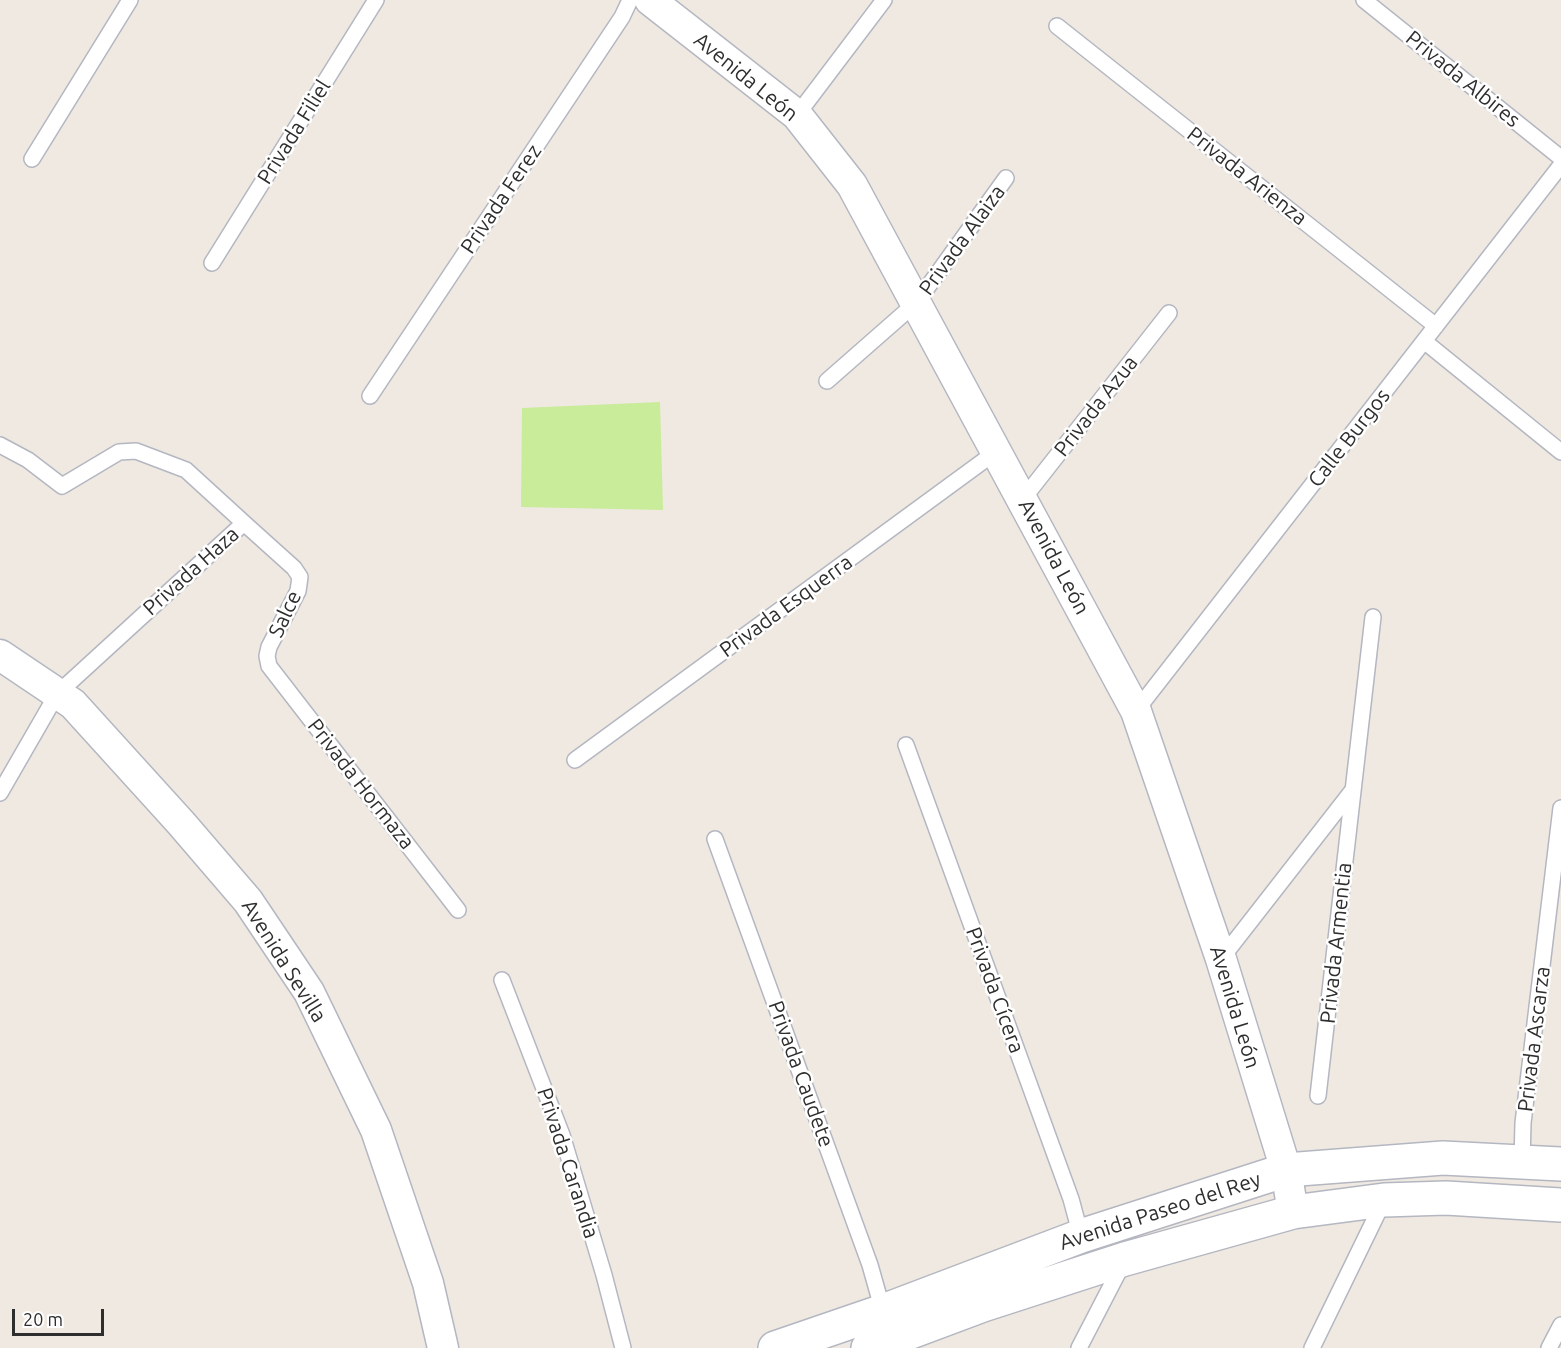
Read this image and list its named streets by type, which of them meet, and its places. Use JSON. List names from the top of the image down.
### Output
{
  "streets": {
    "street": ["Avenida León", "Avenida Sevilla", "Avenida Paseo del Rey"],
    "lane": [
      "Privada Albires",
      "Privada Filiel",
      "Privada Arienza",
      "Privada Ferez",
      "Privada Alaiza",
      "Privada Azua",
      "Calle Burgos",
      "Privada Haza",
      "Privada Esquerra",
      "Salce",
      "Privada Hormaza",
      "Privada Armentia",
      "Privada Cícera",
      "Privada Ascarza",
      "Privada Caudete",
      "Privada Carandia"
    ]
  },
  "crossings": [
    ["Avenida León", "Privada Alaiza"],
    ["Avenida León", "Privada Azua"],
    ["Avenida León", "Calle Burgos"],
    ["Avenida León", "Privada Esquerra"],
    ["Avenida León", "Privada Armentia"],
    ["Avenida León", "Avenida Paseo del Rey"],
    ["Privada Arienza", "Calle Burgos"],
    ["Privada Haza", "Salce"],
    ["Privada Haza", "Avenida Sevilla"],
    ["Salce", "Privada Hormaza"],
    ["Privada Cícera", "Avenida Paseo del Rey"],
    ["Privada Ascarza", "Avenida Paseo del Rey"],
    ["Privada Caudete", "Avenida Paseo del Rey"]
  ],
  "scale_bar": "20 m"
}
